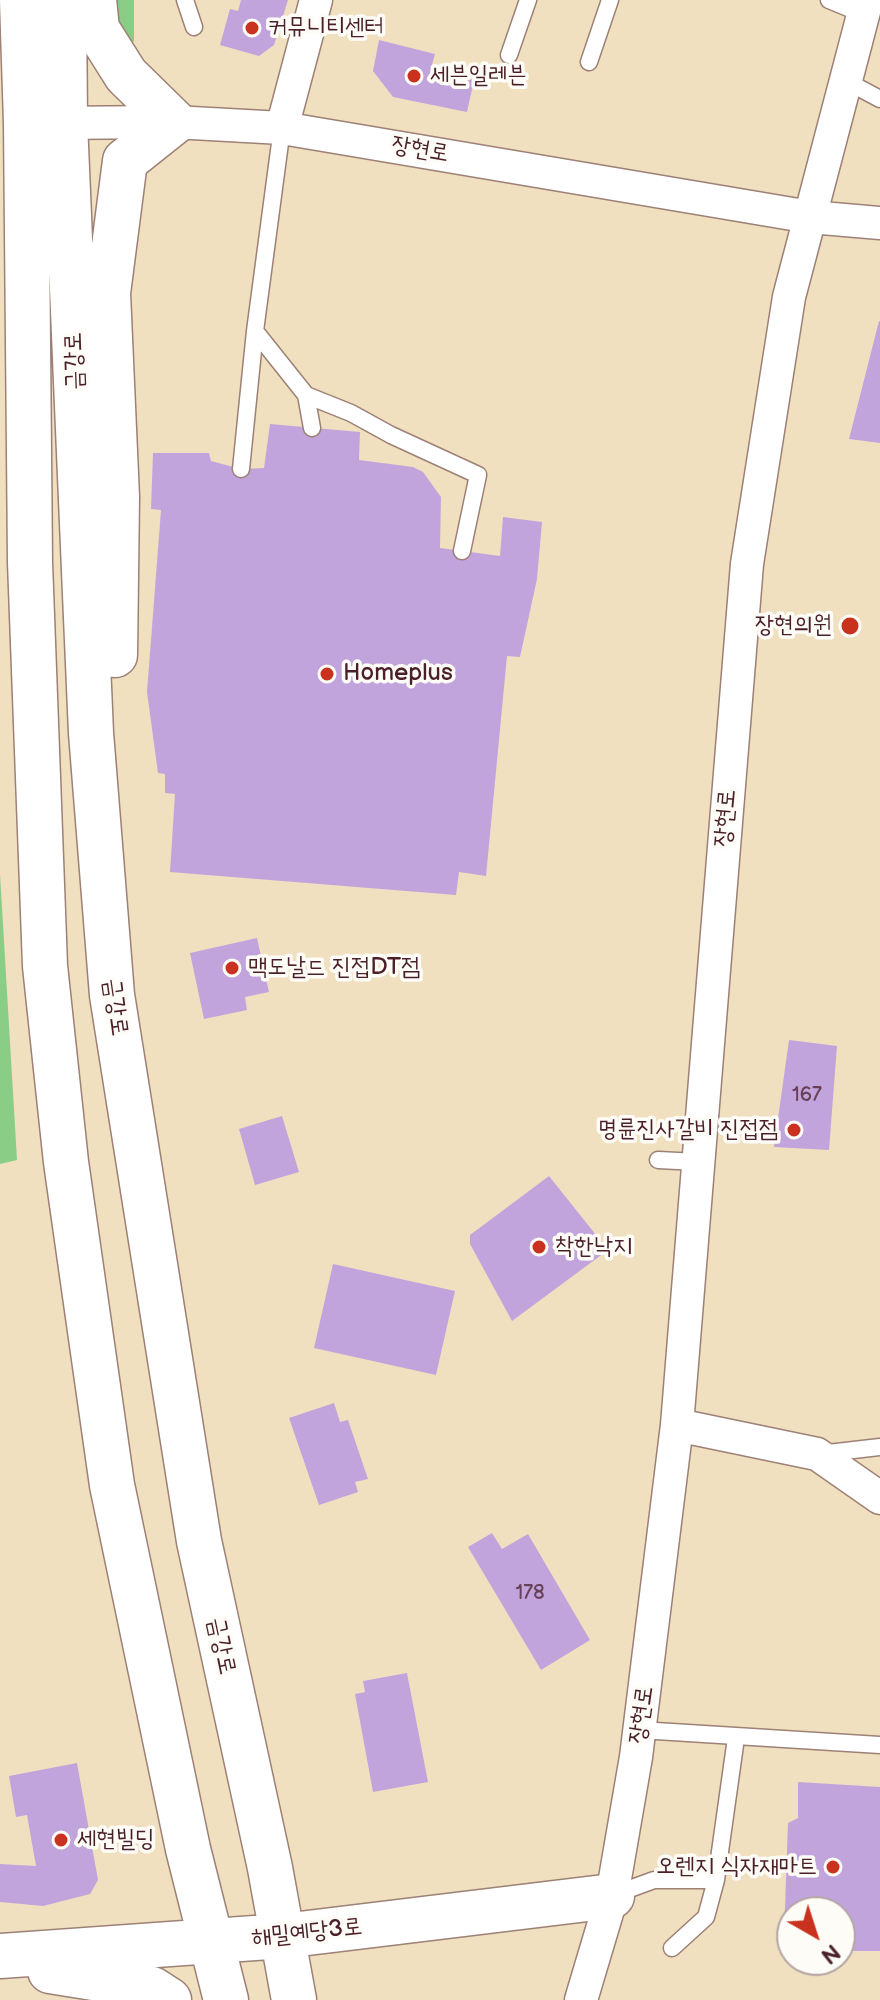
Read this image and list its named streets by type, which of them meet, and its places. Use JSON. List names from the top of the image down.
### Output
{
  "streets": {
    "main road": ["금강로", "해밀예당3로"],
    "street": ["장현로"]
  },
  "crossings": [
    ["장현로", "금강로"],
    ["장현로", "해밀예당3로"],
    ["금강로", "해밀예당3로"]
  ],
  "places": [
    "커뮤니티센터",
    "세븐일레븐",
    "장현의원",
    "Homeplus",
    "맥도날드 진접DT점",
    "명륜진사갈비 진접점",
    "착한낙지",
    "세현빌딩",
    "오렌지 식자재마트"
  ],
  "house_numbers": ["167", "178"],
  "north": "bottom right"
}
